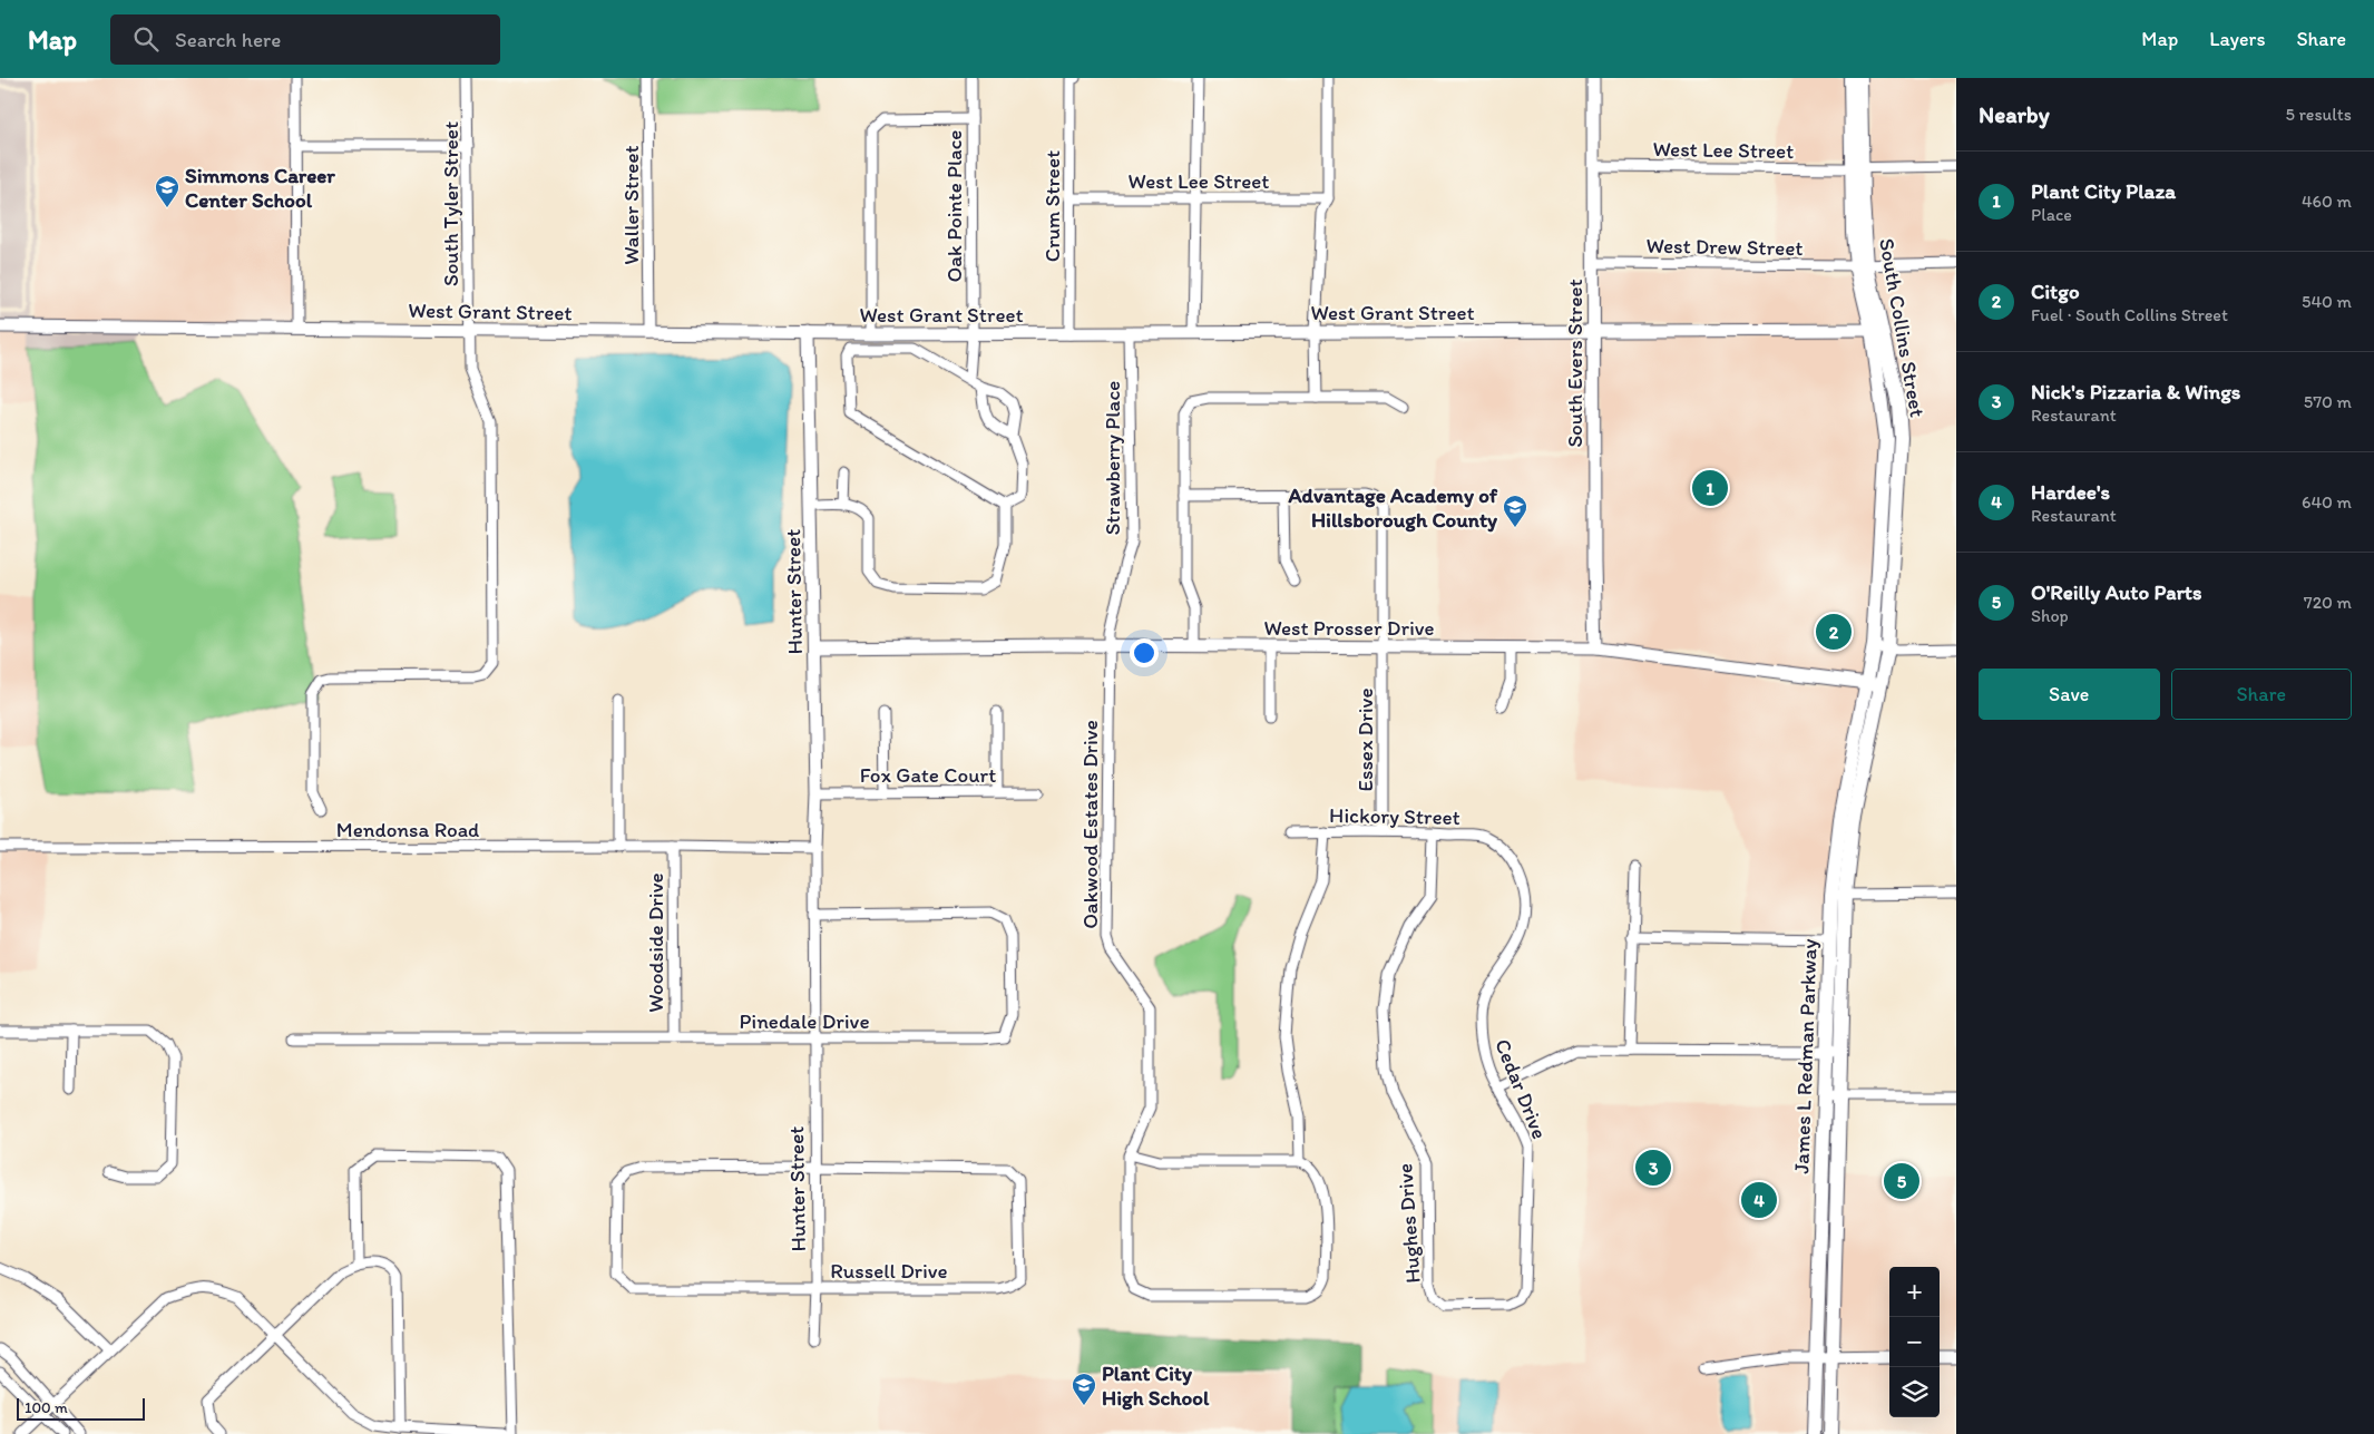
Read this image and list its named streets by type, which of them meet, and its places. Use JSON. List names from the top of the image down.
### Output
{
  "streets": {
    "main road": ["South Collins Street", "James L Redman Parkway"],
    "street": [
      "West Lee Street",
      "South Tyler Street",
      "Waller Street",
      "Oak Pointe Place",
      "Crum Street",
      "West Drew Street",
      "West Grant Street",
      "South Evers Street",
      "Strawberry Place",
      "Hunter Street",
      "West Prosser Drive",
      "Essex Drive",
      "Fox Gate Court",
      "Hickory Street",
      "Oakwood Estates Drive",
      "Mendonsa Road",
      "Woodside Drive",
      "Pinedale Drive",
      "Cedar Drive",
      "Hughes Drive",
      "Russell Drive"
    ]
  },
  "crossings": [
    ["West Lee Street", "Crum Street"],
    ["West Lee Street", "South Collins Street"],
    ["West Lee Street", "South Evers Street"],
    ["South Tyler Street", "West Grant Street"],
    ["Waller Street", "West Grant Street"],
    ["Oak Pointe Place", "West Grant Street"],
    ["Crum Street", "West Grant Street"],
    ["West Drew Street", "South Collins Street"],
    ["West Drew Street", "South Evers Street"],
    ["West Grant Street", "South Collins Street"],
    ["West Grant Street", "South Evers Street"],
    ["West Grant Street", "Strawberry Place"],
    ["West Grant Street", "Hunter Street"],
    ["South Collins Street", "West Prosser Drive"],
    ["South Collins Street", "James L Redman Parkway"],
    ["South Evers Street", "West Prosser Drive"],
    ["Strawberry Place", "West Prosser Drive"],
    ["Strawberry Place", "Oakwood Estates Drive"],
    ["Hunter Street", "West Prosser Drive"],
    ["Hunter Street", "Fox Gate Court"],
    ["Hunter Street", "Mendonsa Road"],
    ["Hunter Street", "Pinedale Drive"],
    ["Hunter Street", "Russell Drive"],
    ["West Prosser Drive", "Essex Drive"],
    ["West Prosser Drive", "Oakwood Estates Drive"],
    ["West Prosser Drive", "James L Redman Parkway"],
    ["Essex Drive", "Hickory Street"],
    ["Hickory Street", "Cedar Drive"],
    ["Hickory Street", "Hughes Drive"],
    ["Mendonsa Road", "Woodside Drive"],
    ["Woodside Drive", "Pinedale Drive"],
    ["Cedar Drive", "Hughes Drive"]
  ],
  "places": {
    "school or university": ["Simmons Career Center School", "Advantage Academy of Hillsborough County", "Plant City High School"]
  },
  "scale_bar": "100 m",
  "page": {
    "header": "Map",
    "search": "Search here",
    "nav": ["Map", "Layers", "Share"],
    "heading": ["Nearby", "5 results"],
    "list": [
      {
        "mark": "1",
        "name": "Plant City Plaza",
        "note": "Place",
        "value": "460 m"
      },
      {
        "mark": "2",
        "name": "Citgo",
        "note": "Fuel · South Collins Street",
        "value": "540 m"
      },
      {
        "mark": "3",
        "name": "Nick's Pizzaria & Wings",
        "note": "Restaurant",
        "value": "570 m"
      },
      {
        "mark": "4",
        "name": "Hardee's",
        "note": "Restaurant",
        "value": "640 m"
      },
      {
        "mark": "5",
        "name": "O'Reilly Auto Parts",
        "note": "Shop",
        "value": "720 m"
      }
    ],
    "pins": [
      "1",
      "2",
      "3",
      "5",
      "4"
    ],
    "buttons": ["Save", "Share"],
    "map_buttons": ["+", "−"],
    "scale": "100 m"
  }
}
